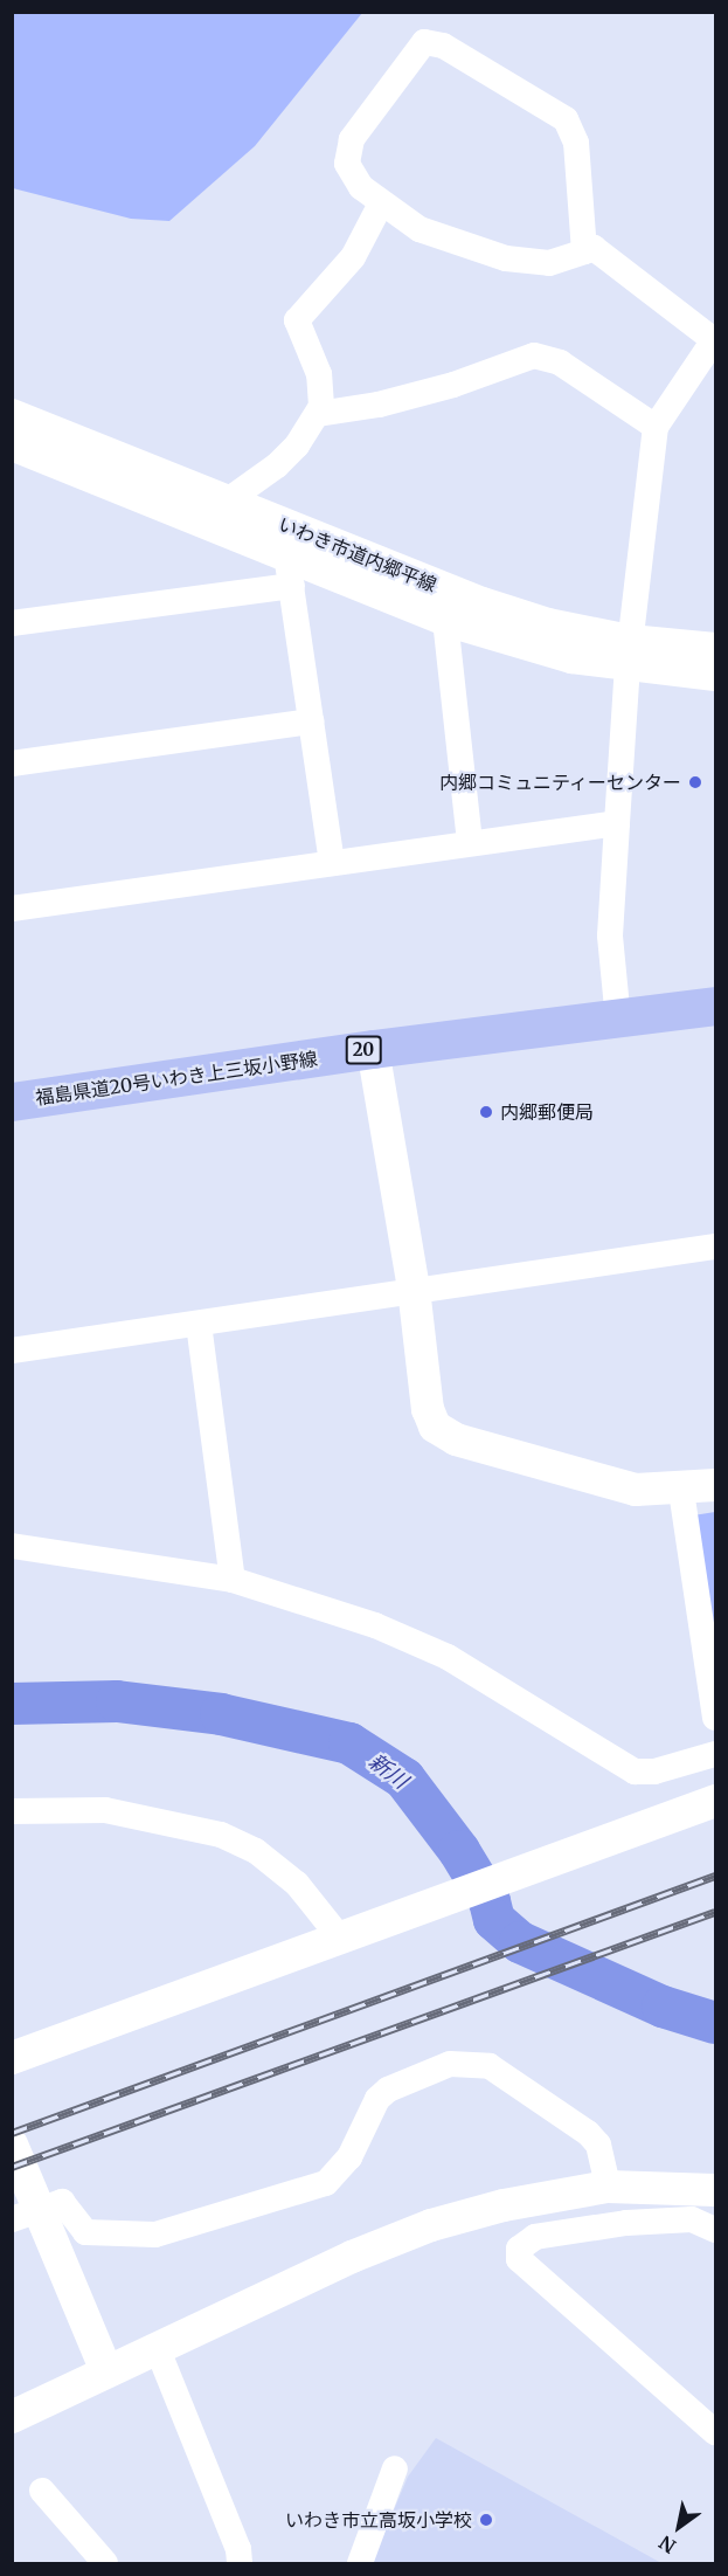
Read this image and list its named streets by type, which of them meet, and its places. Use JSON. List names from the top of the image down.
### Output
{
  "streets": {
    "main road": ["20", "福島県道20号いわき上三坂小野線"],
    "street": ["いわき市道内郷平線"]
  },
  "water": ["新川"],
  "places": ["内郷コミュニティーセンター", "内郷郵便局", "いわき市立高坂小学校"],
  "north": "bottom left"
}
